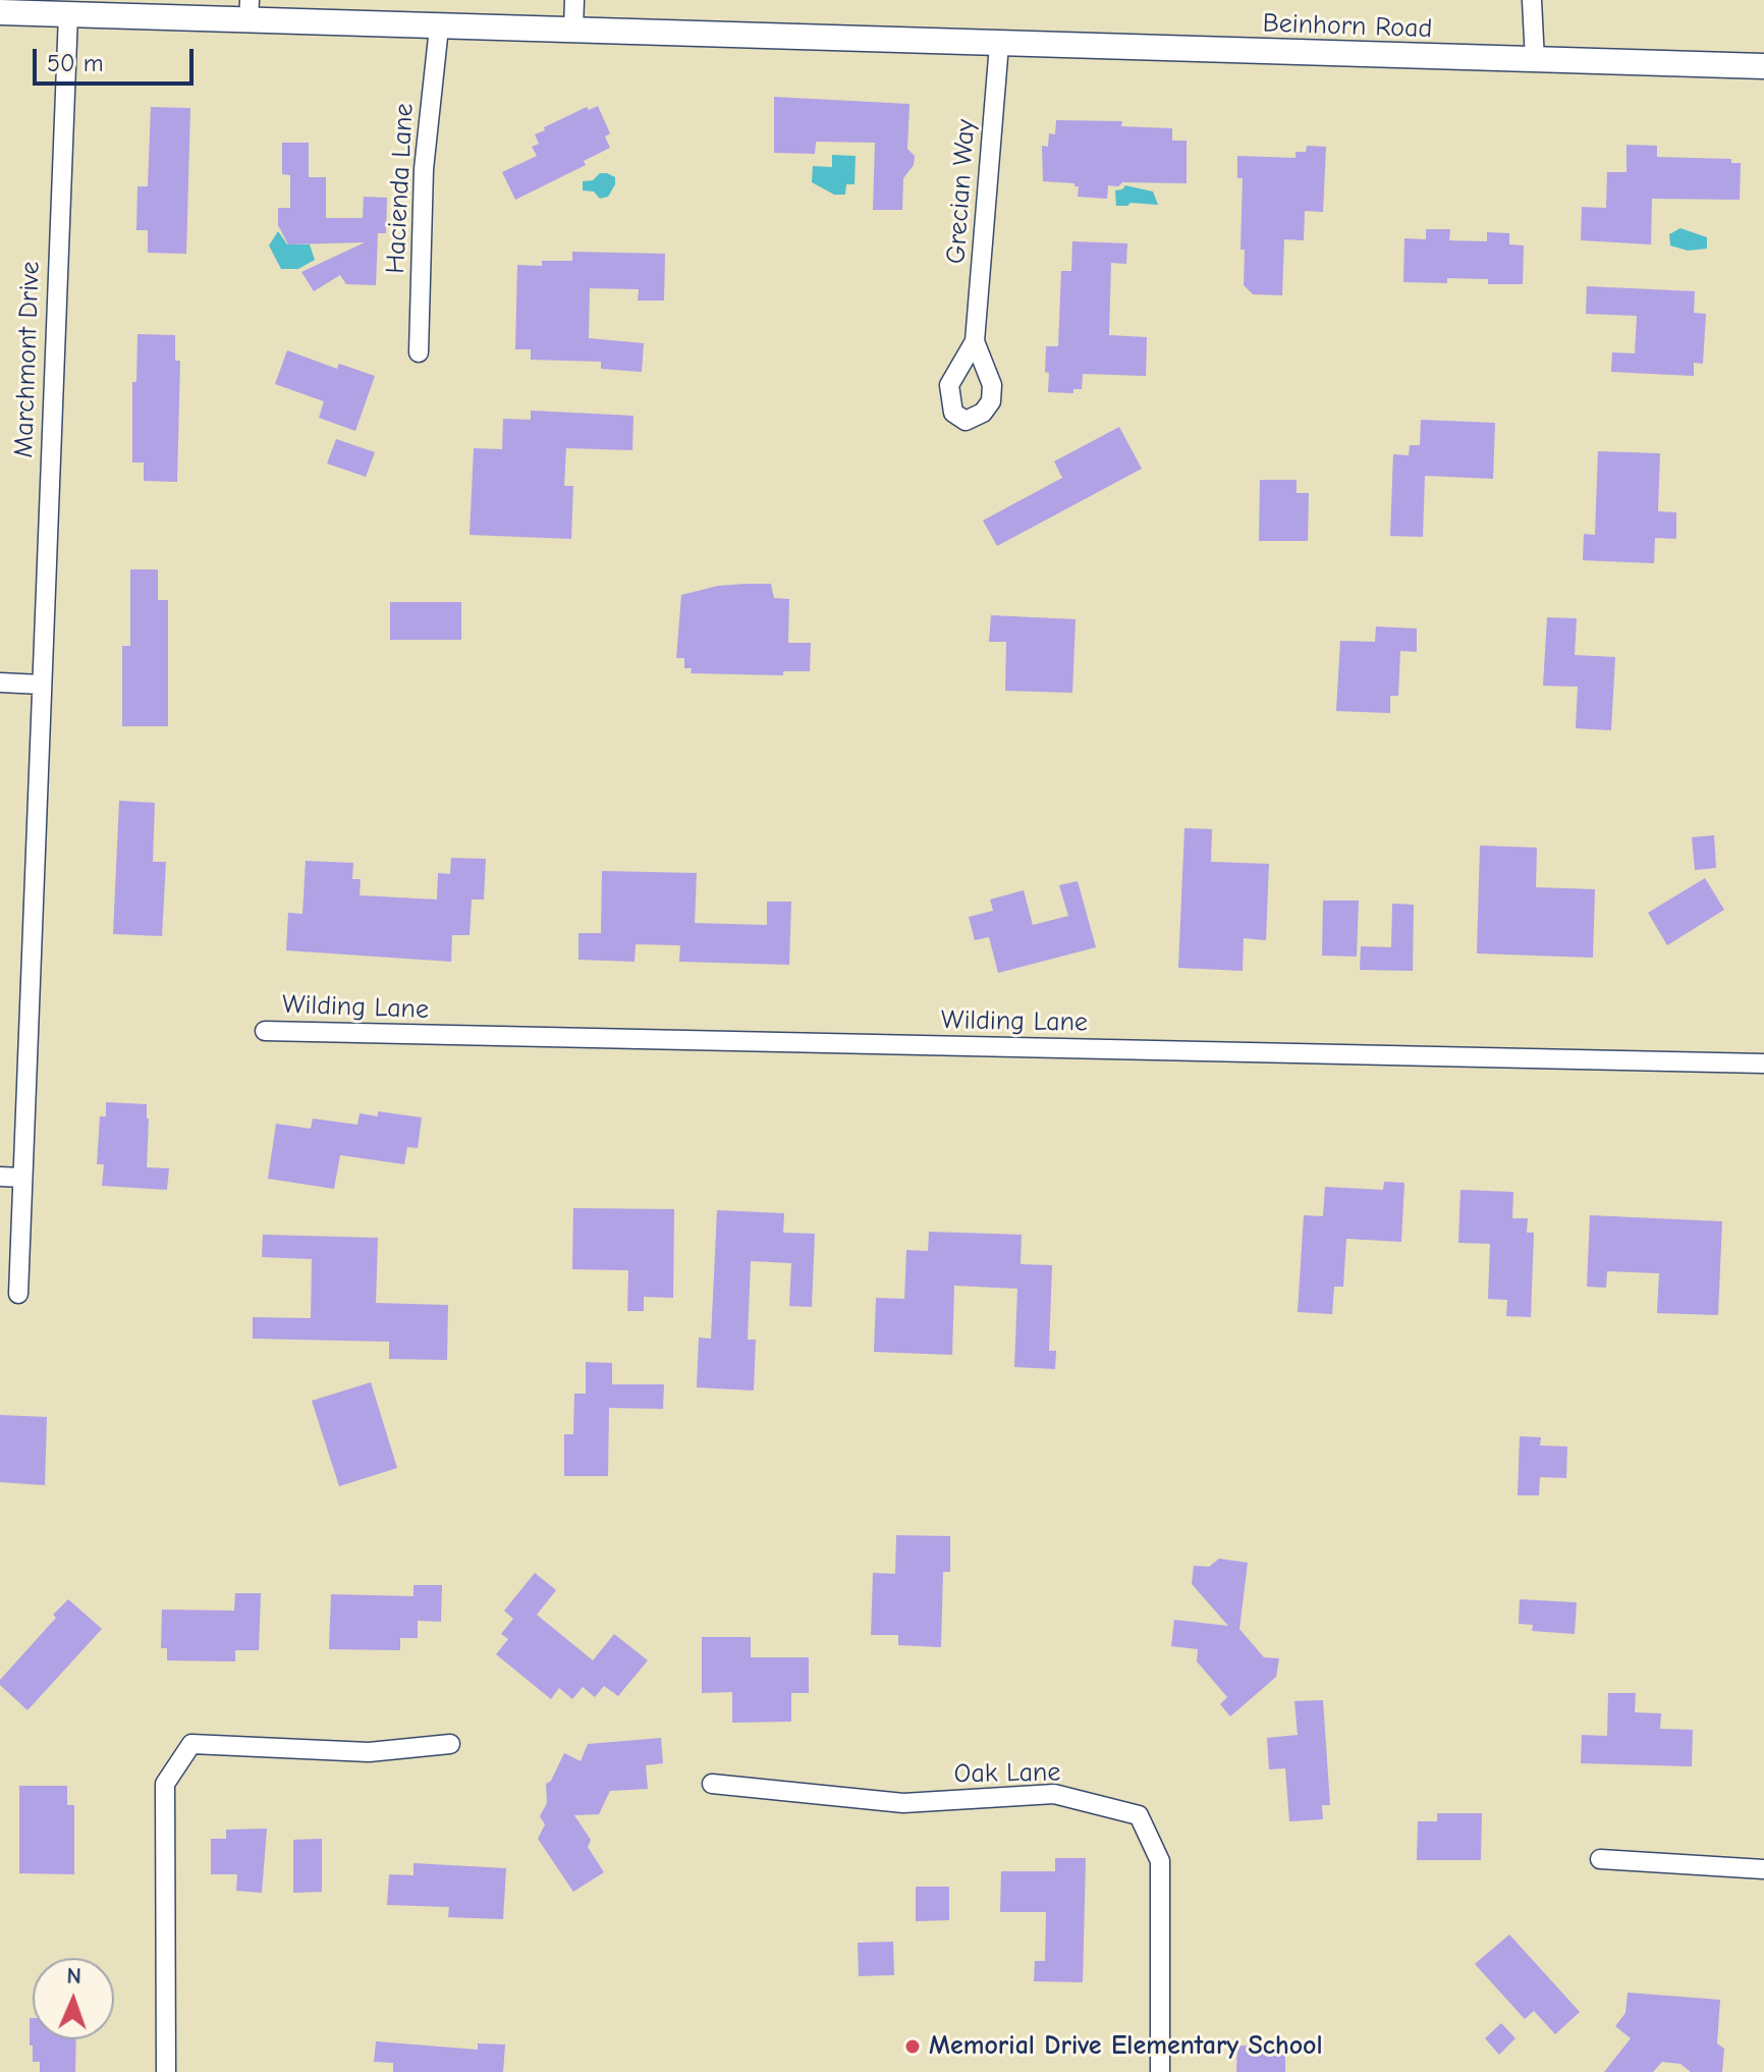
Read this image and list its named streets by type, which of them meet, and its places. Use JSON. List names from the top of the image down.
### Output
{
  "streets": {
    "street": [
      "Beinhorn Road",
      "Hacienda Lane",
      "Grecian Way",
      "Marchmont Drive",
      "Wilding Lane",
      "Oak Lane"
    ]
  },
  "crossings": [
    ["Beinhorn Road", "Hacienda Lane"],
    ["Beinhorn Road", "Grecian Way"],
    ["Beinhorn Road", "Marchmont Drive"]
  ],
  "places": ["Memorial Drive Elementary School"],
  "scale_bar": "50 m",
  "north": "top"
}
